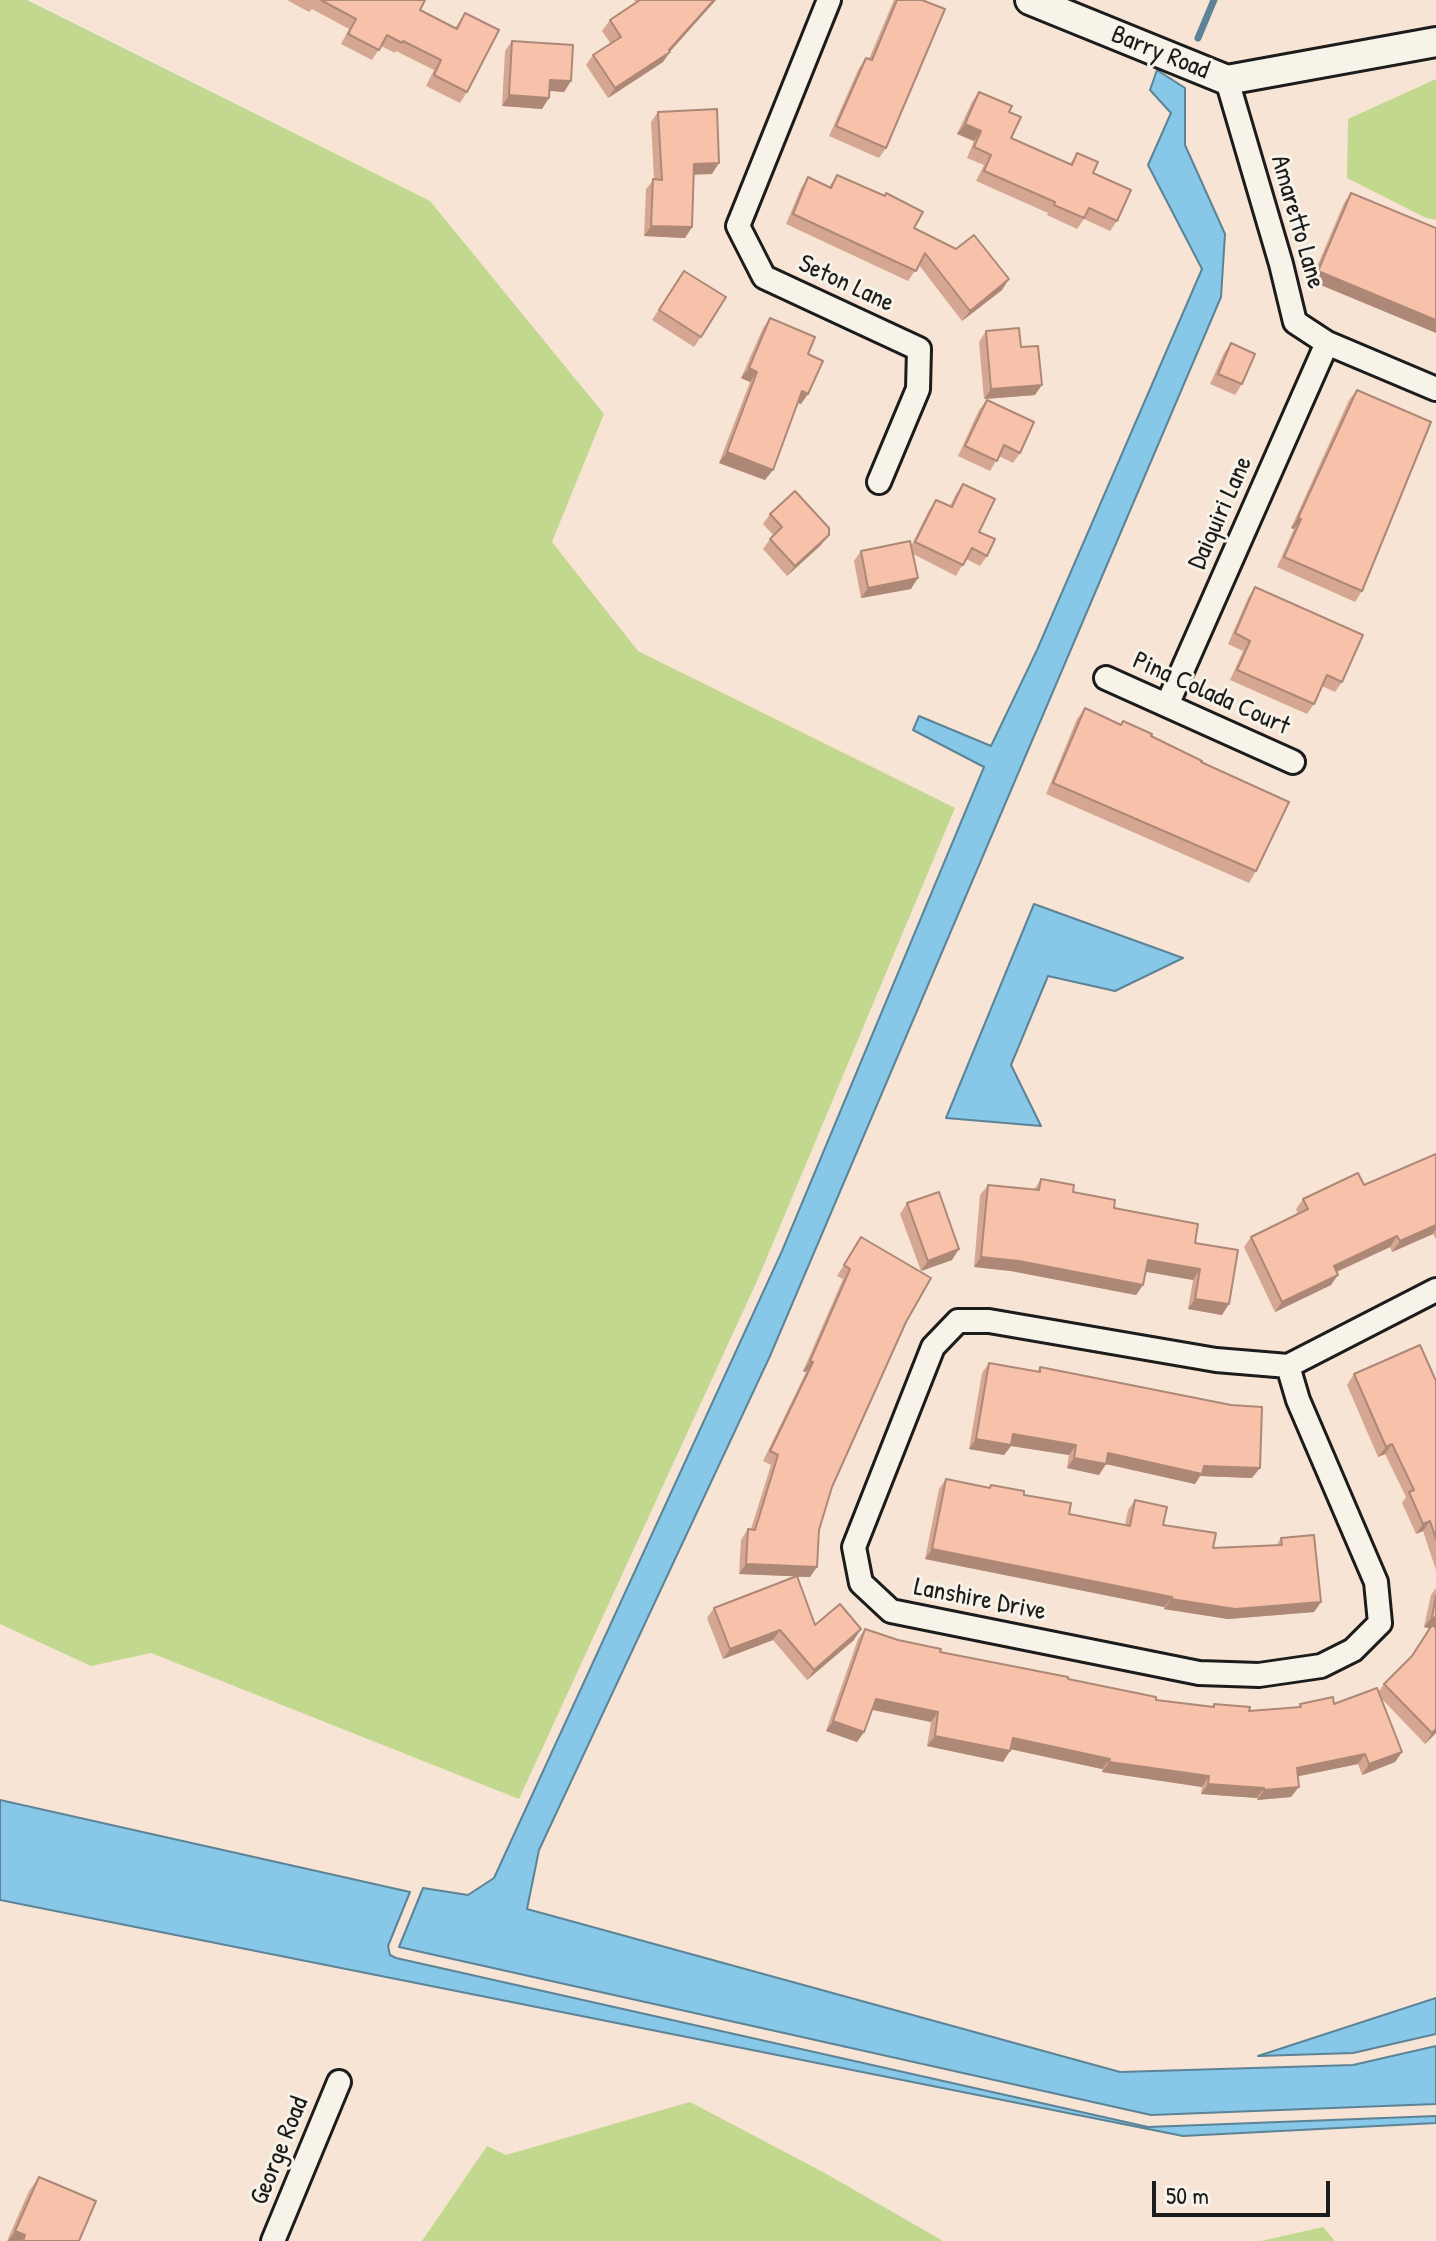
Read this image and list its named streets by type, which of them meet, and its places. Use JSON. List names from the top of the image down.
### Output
{
  "streets": {
    "street": [
      "Barry Road",
      "Amaretto Lane",
      "Seton Lane",
      "Daiquiri Lane",
      "Pina Colada Court",
      "Lanshire Drive",
      "George Road"
    ]
  },
  "crossings": [
    ["Barry Road", "Amaretto Lane"],
    ["Amaretto Lane", "Daiquiri Lane"],
    ["Daiquiri Lane", "Pina Colada Court"]
  ],
  "scale_bar": "50 m"
}
